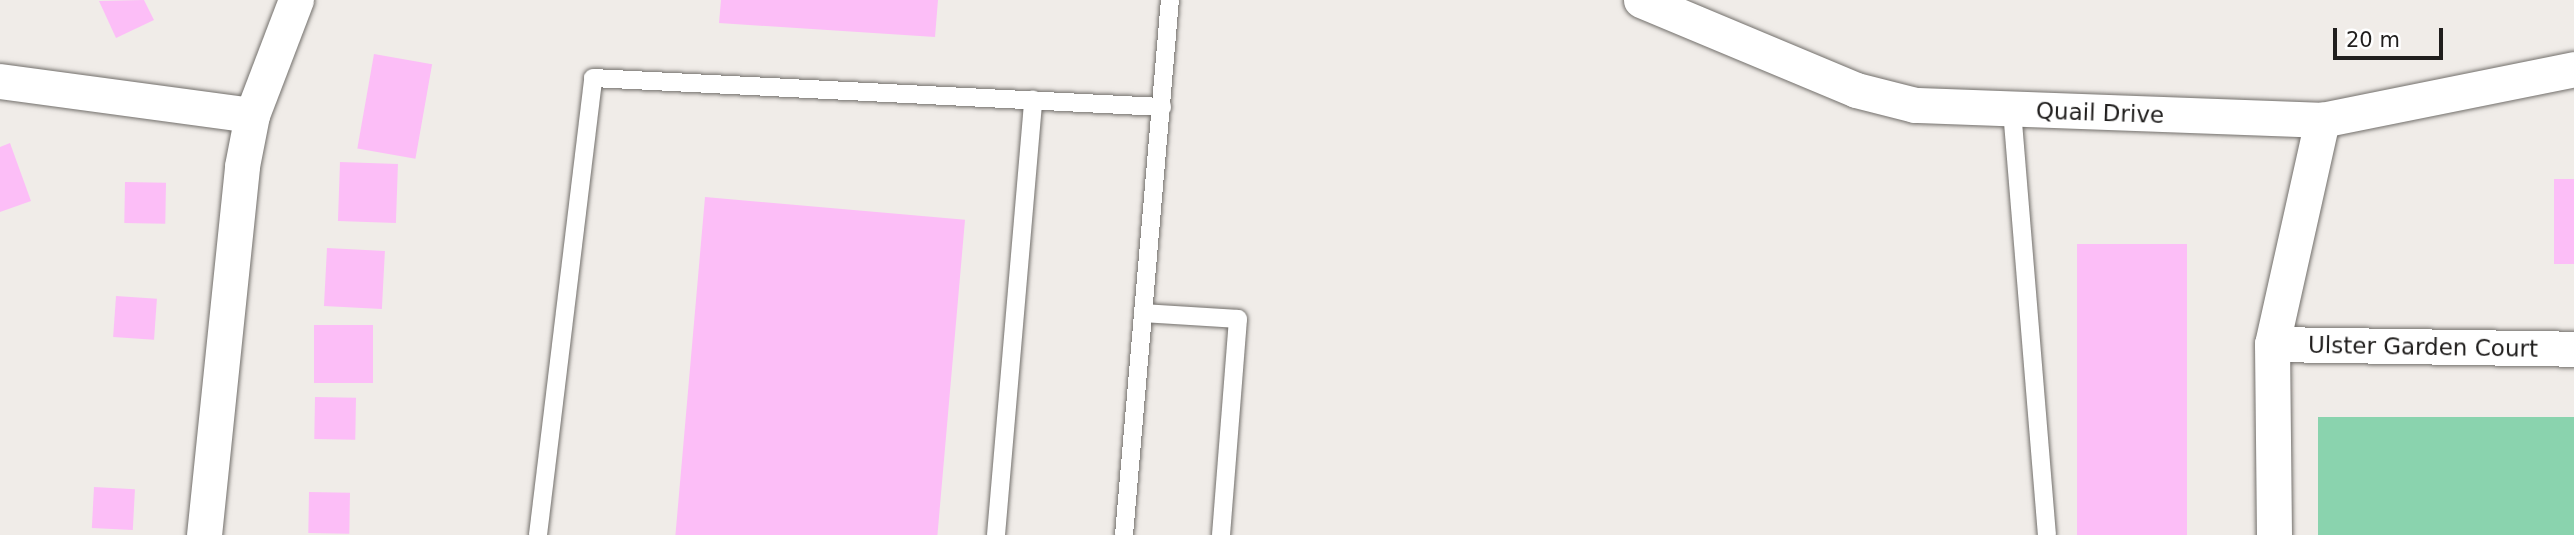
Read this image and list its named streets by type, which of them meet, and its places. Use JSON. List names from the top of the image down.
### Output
{
  "streets": {
    "street": ["Quail Drive", "Ulster Garden Court"]
  },
  "crossings": [
    ["Quail Drive", "Ulster Garden Court"]
  ],
  "scale_bar": "20 m"
}
